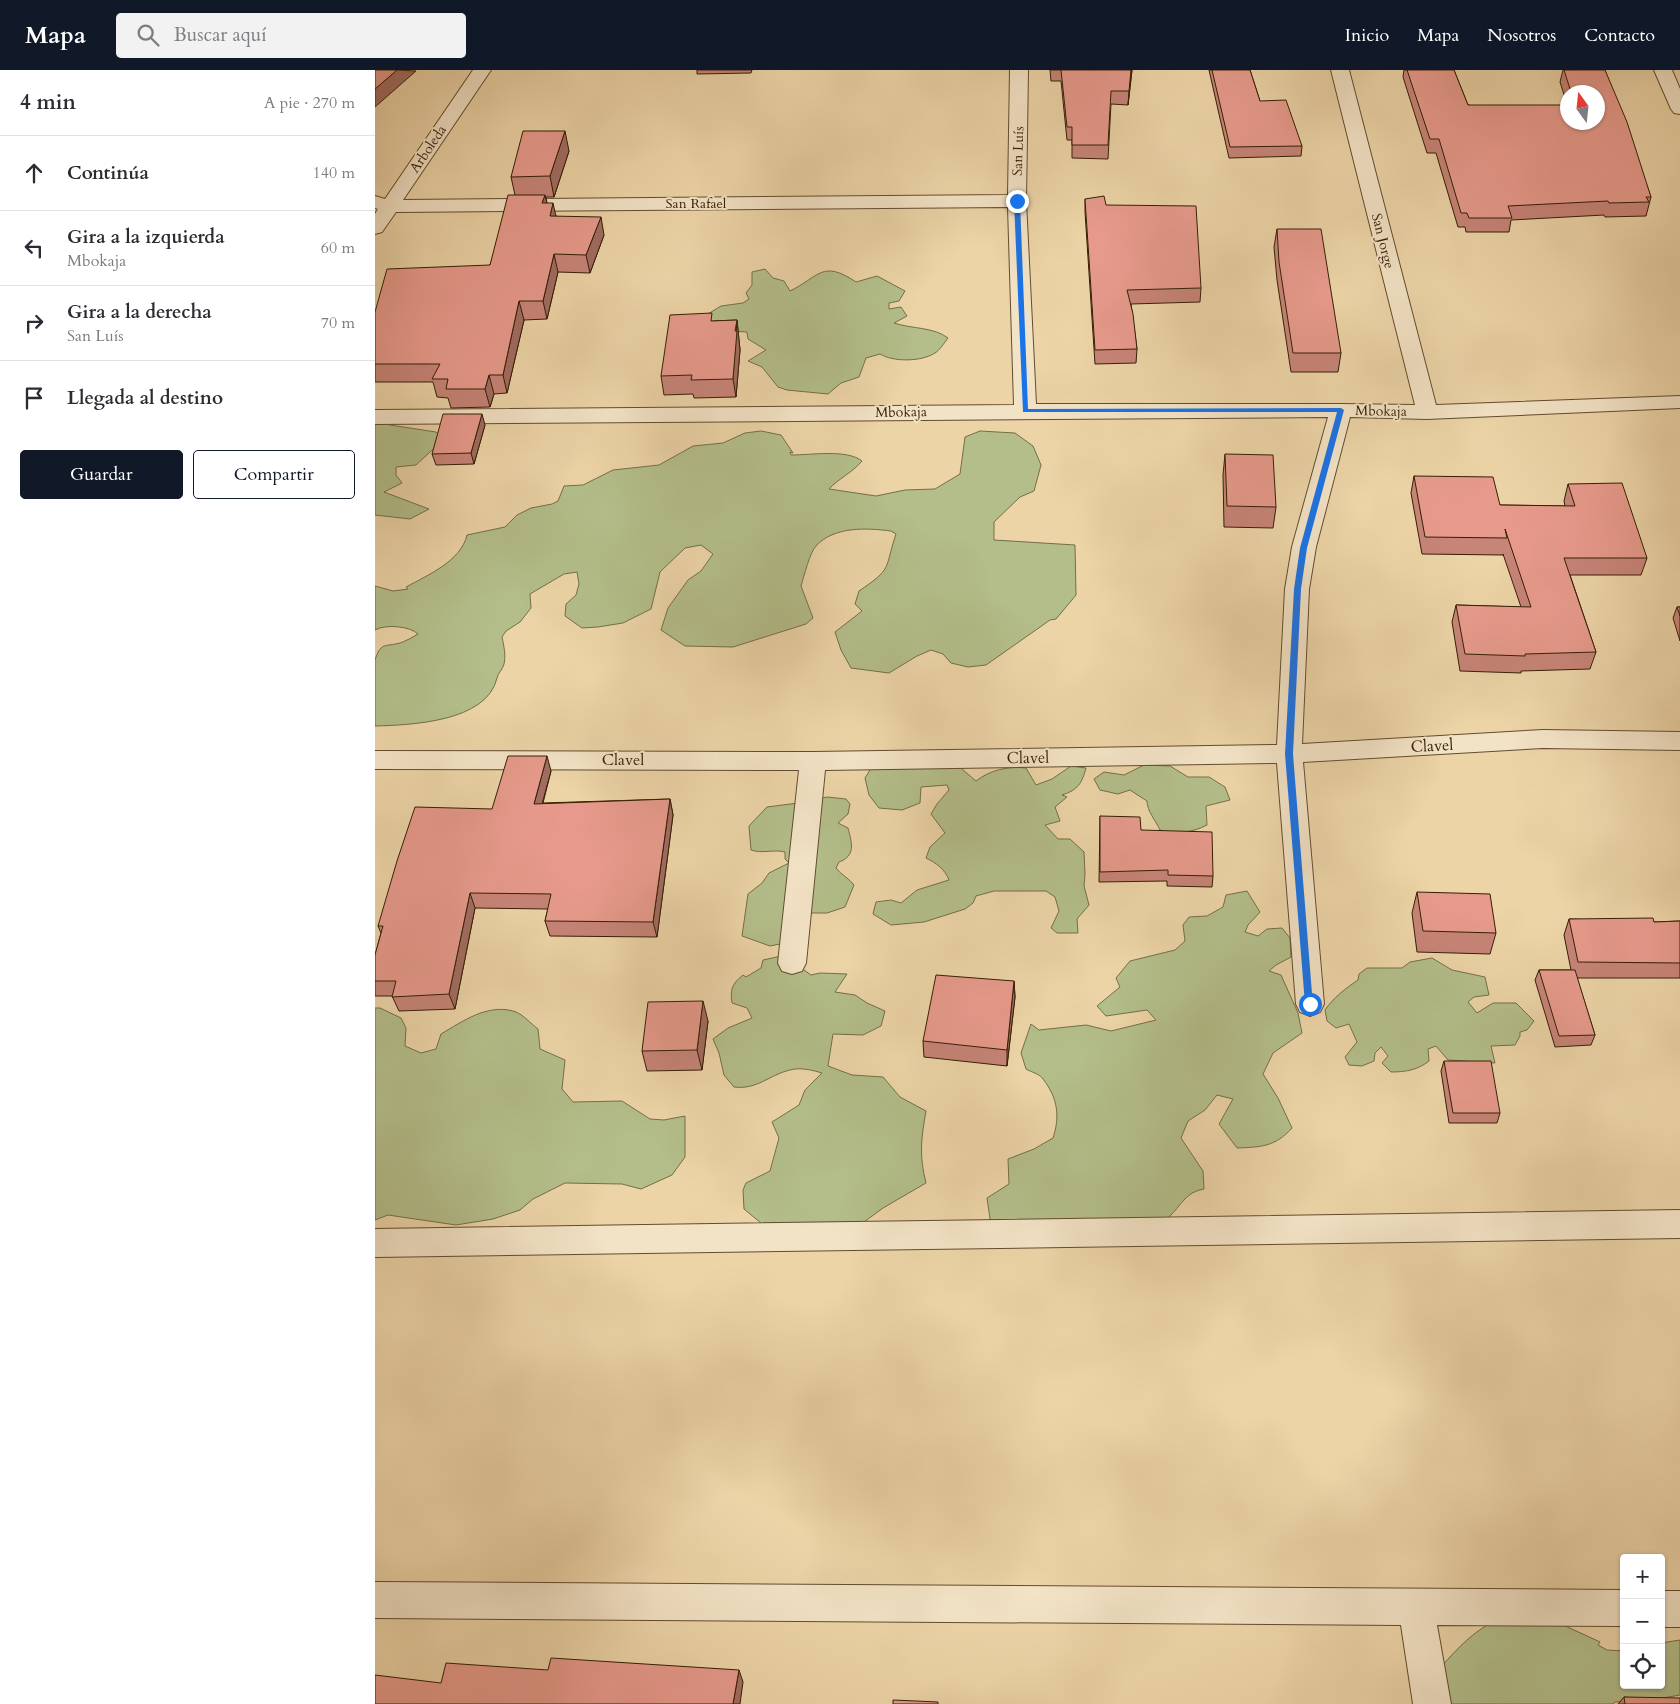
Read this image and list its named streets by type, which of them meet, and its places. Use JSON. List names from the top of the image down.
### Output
{
  "streets": {
    "street": [
      "Arboleda",
      "San Luís",
      "San Rafael",
      "San Jorge",
      "Mbokaja",
      "Clavel"
    ]
  },
  "crossings": [
    ["Arboleda", "San Rafael"],
    ["San Luís", "San Rafael"],
    ["San Luís", "Mbokaja"],
    ["San Jorge", "Mbokaja"]
  ],
  "north": "top",
  "page": {
    "header": "Mapa",
    "search": "Buscar aquí",
    "nav": [
      "Inicio",
      "Mapa",
      "Nosotros",
      "Contacto"
    ],
    "heading": ["4 min", "A pie · 270 m"],
    "list": [
      ["Continúa", "140 m"],
      ["Gira a la izquierda", "Mbokaja", "60 m"],
      ["Gira a la derecha", "San Luís", "70 m"],
      "Llegada al destino"
    ],
    "buttons": ["Guardar", "Compartir"],
    "map_buttons": ["+", "−"]
  }
}
